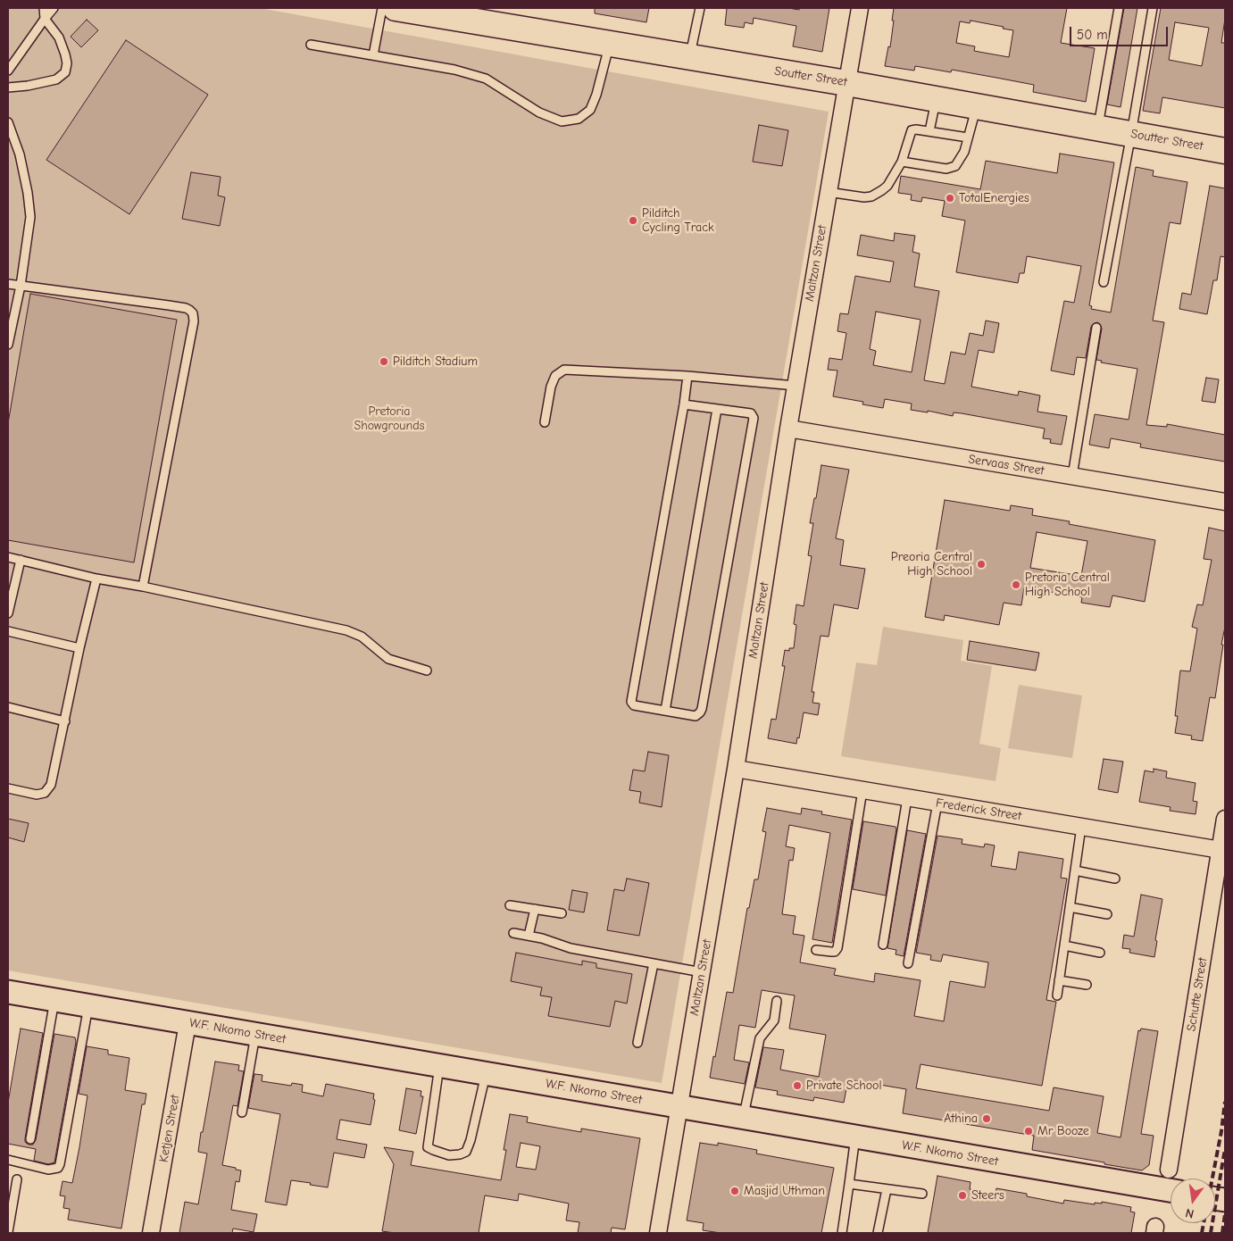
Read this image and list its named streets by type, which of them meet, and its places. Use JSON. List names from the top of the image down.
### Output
{
  "streets": {
    "main road": ["Soutter Street", "W.F. Nkomo Street"],
    "street": [
      "Maltzan Street",
      "Servaas Street",
      "Frederick Street",
      "Schutte Street",
      "Ketjen Street"
    ]
  },
  "crossings": [
    ["Soutter Street", "Maltzan Street"],
    ["Maltzan Street", "Servaas Street"],
    ["Maltzan Street", "Frederick Street"],
    ["Maltzan Street", "W.F. Nkomo Street"],
    ["Frederick Street", "Schutte Street"],
    ["W.F. Nkomo Street", "Ketjen Street"]
  ],
  "parks": ["Pretoria Showgrounds"],
  "places": [
    "TotalEnergies",
    "Pilditch Cycling Track",
    "Pilditch Stadium",
    "Preoria Central High School",
    "Pretoria Central High School",
    "Private School",
    "Athina",
    "Mr Booze",
    "Masjid Uthman",
    "Steers"
  ],
  "scale_bar": "50 m",
  "north": "bottom"
}
